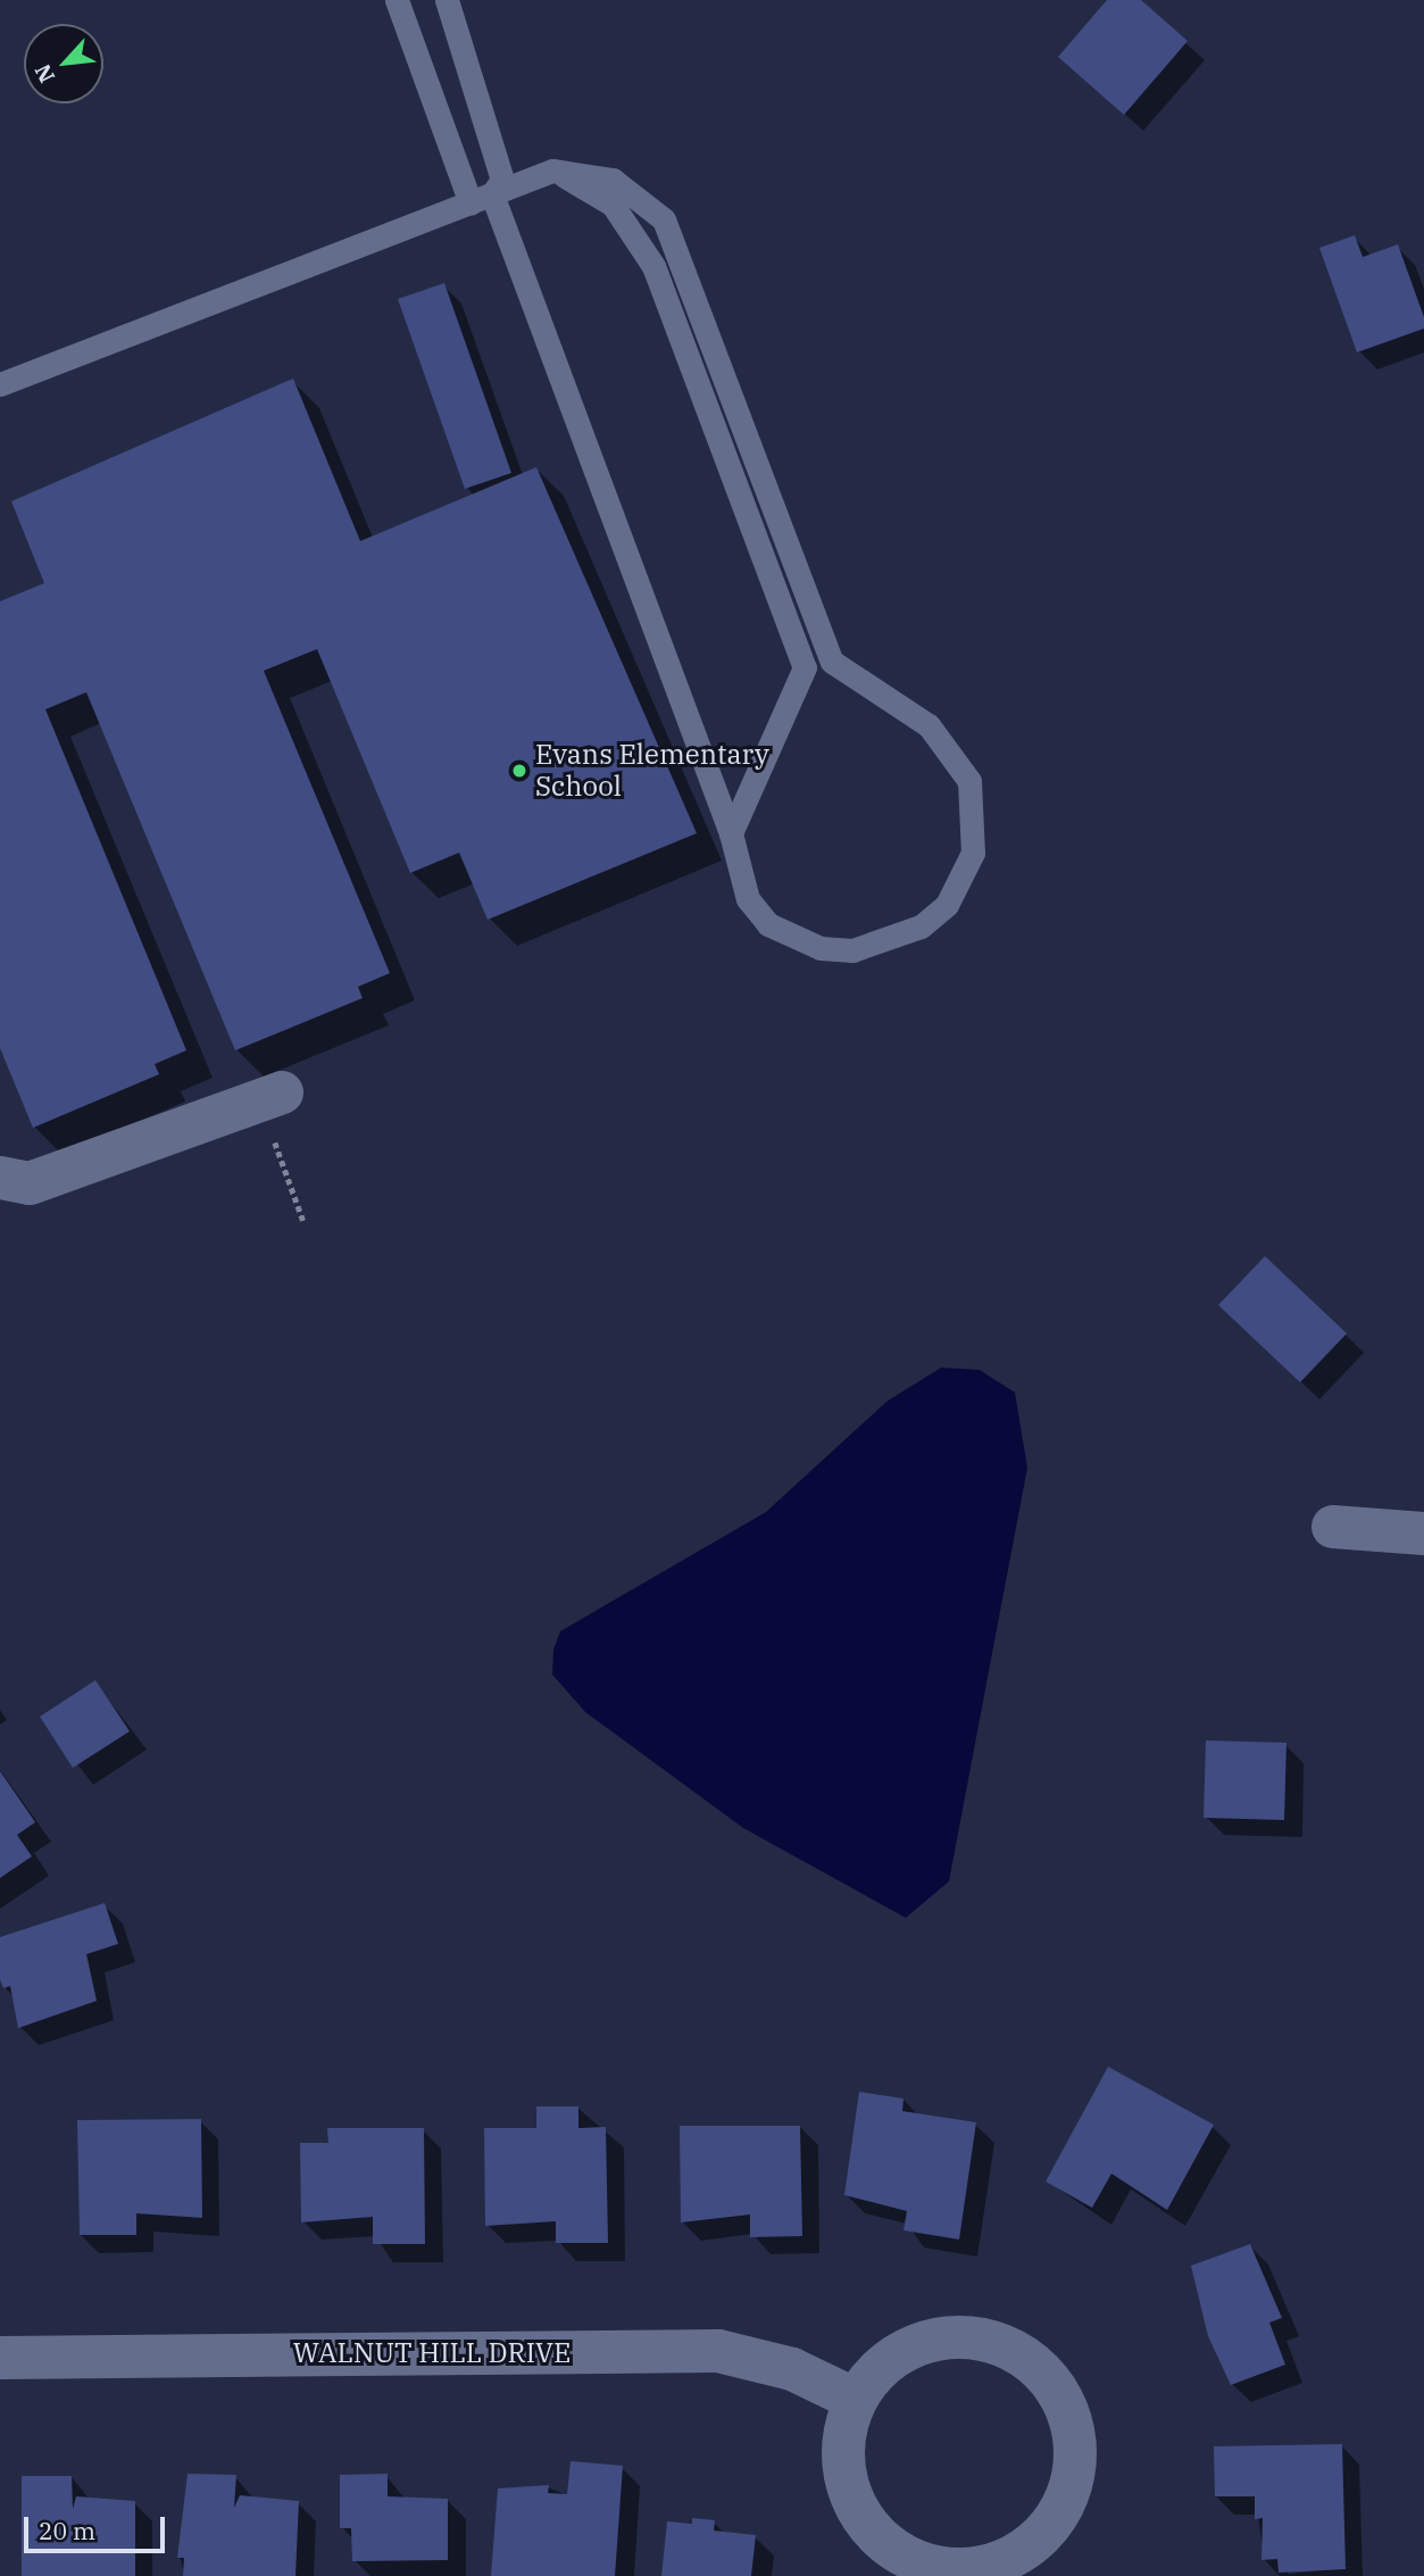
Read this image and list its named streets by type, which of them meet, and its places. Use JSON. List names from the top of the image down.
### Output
{
  "streets": {
    "street": ["WALNUT HILL DRIVE"]
  },
  "places": ["Evans Elementary School"],
  "scale_bar": "20 m",
  "north": "bottom left"
}
